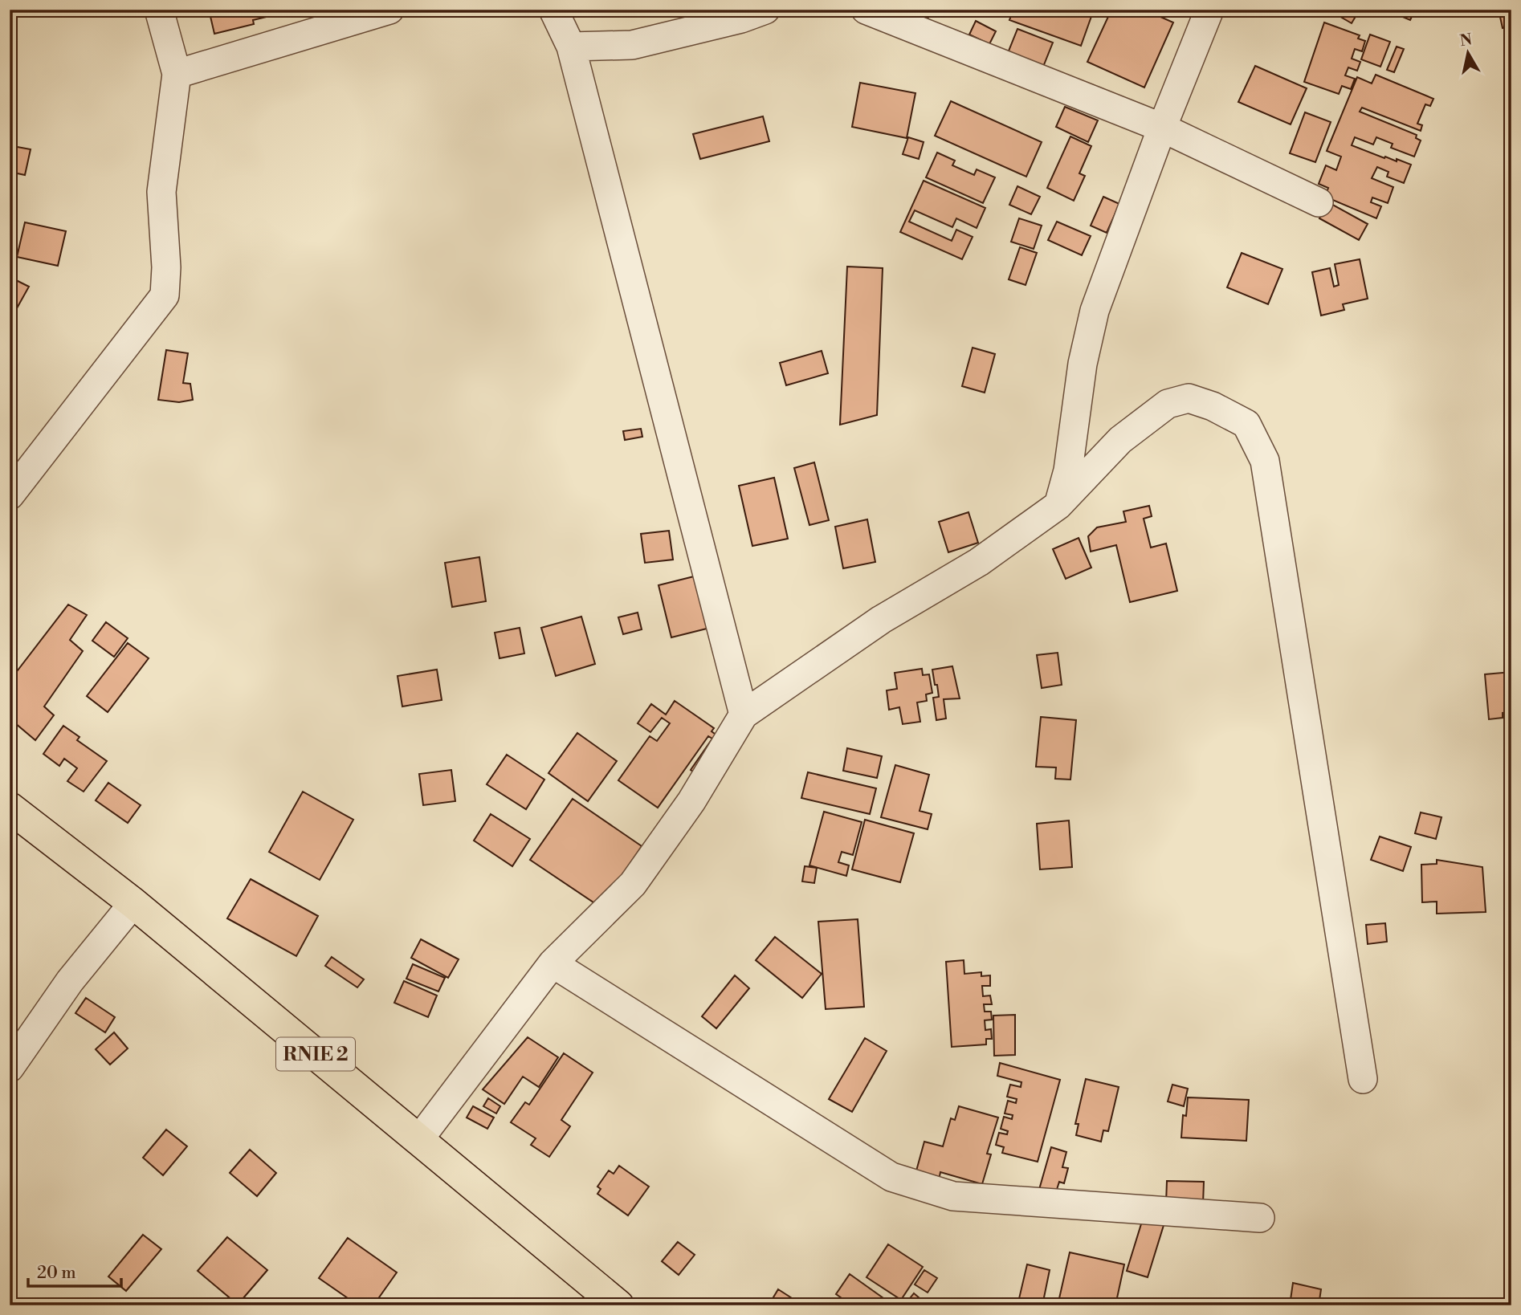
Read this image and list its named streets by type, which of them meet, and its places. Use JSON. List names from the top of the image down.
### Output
{
  "streets": {
    "highway": ["RNIE 2"]
  },
  "scale_bar": "20 m",
  "north": "top"
}
